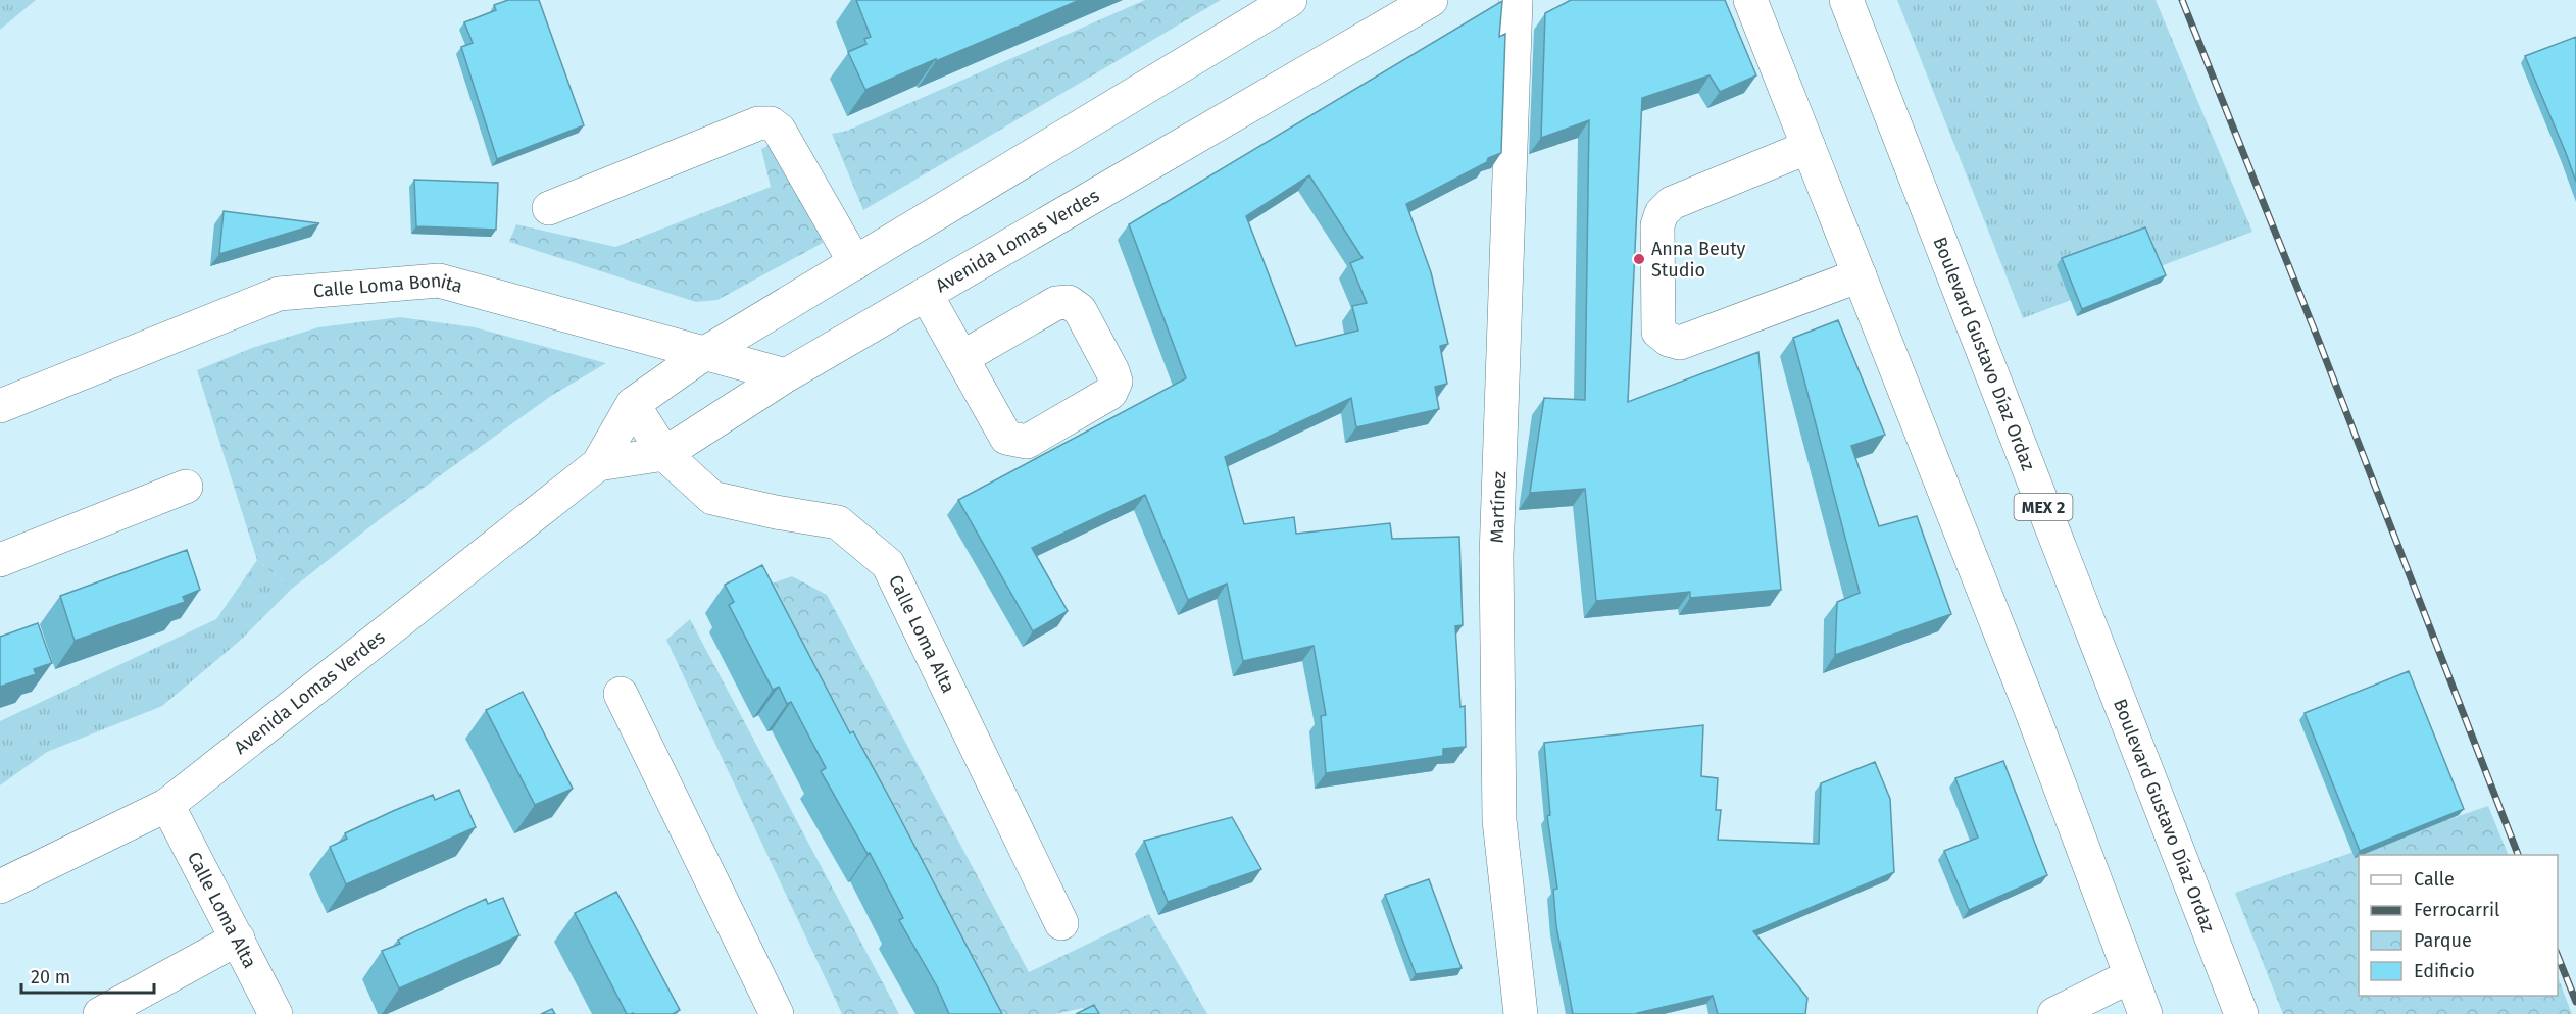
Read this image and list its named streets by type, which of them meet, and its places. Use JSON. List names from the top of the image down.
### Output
{
  "streets": {
    "street": [
      "Avenida Lomas Verdes",
      "Calle Loma Bonita",
      "Boulevard Gustavo Díaz Ordaz",
      "Martínez",
      "MEX 2",
      "Calle Loma Alta"
    ]
  },
  "crossings": [
    ["Avenida Lomas Verdes", "Calle Loma Bonita"],
    ["Avenida Lomas Verdes", "Calle Loma Alta"]
  ],
  "places": ["Anna Beuty Studio"],
  "legend": [
    "Calle",
    "Ferrocarril",
    "Parque",
    "Edificio"
  ],
  "scale_bar": "20 m"
}
